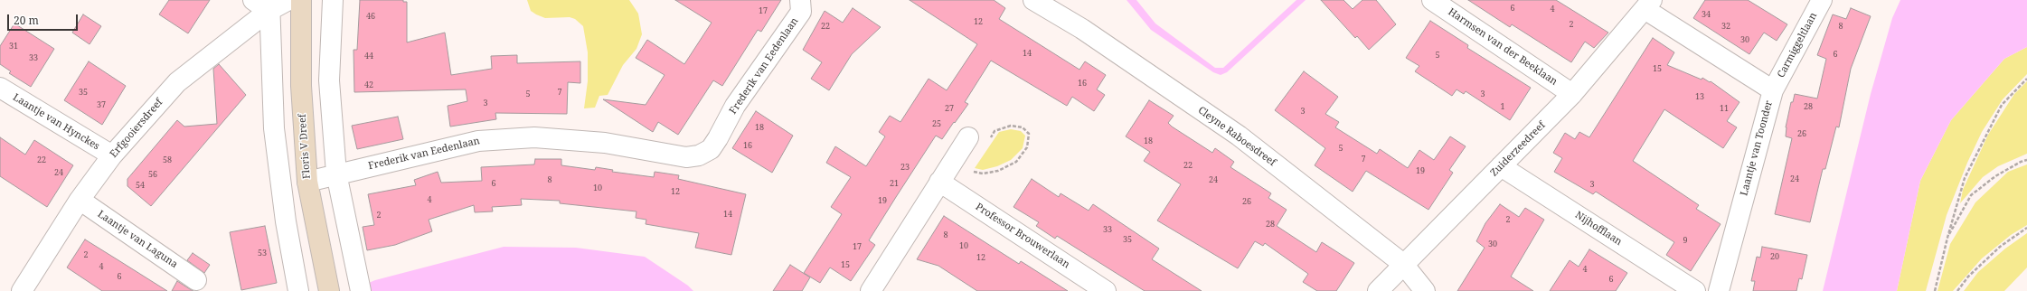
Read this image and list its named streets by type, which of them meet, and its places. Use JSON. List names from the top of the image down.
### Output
{
  "streets": {
    "street": [
      "Carmiggeltlaan",
      "Harmsen van der Beeklaan",
      "Frederik van Eedenlaan",
      "Laantje van Hynckes",
      "Erfgooiersdreef",
      "Cleyne Raboesdreef",
      "Floris V Dreef",
      "Laantje van Toonder",
      "Zuiderzeedreef",
      "Nijhofflaan",
      "Professor Brouwerlaan",
      "Laantje van Laguna"
    ]
  },
  "crossings": [
    ["Carmiggeltlaan", "Laantje van Toonder"],
    ["Harmsen van der Beeklaan", "Zuiderzeedreef"],
    ["Frederik van Eedenlaan", "Floris V Dreef"],
    ["Laantje van Hynckes", "Erfgooiersdreef"],
    ["Erfgooiersdreef", "Laantje van Laguna"],
    ["Cleyne Raboesdreef", "Zuiderzeedreef"],
    ["Laantje van Toonder", "Zuiderzeedreef"],
    ["Zuiderzeedreef", "Nijhofflaan"]
  ],
  "house_numbers": [
    "6",
    "4",
    "17",
    "34",
    "46",
    "12",
    "2",
    "22",
    "32",
    "8",
    "30",
    "31",
    "14",
    "6",
    "5",
    "44",
    "33",
    "15",
    "16",
    "42",
    "35",
    "7",
    "5",
    "3",
    "13",
    "3",
    "37",
    "1",
    "28",
    "27",
    "11",
    "3",
    "25",
    "18",
    "26",
    "18",
    "16",
    "5",
    "7",
    "22",
    "58",
    "22",
    "23",
    "19",
    "24",
    "56",
    "24",
    "8",
    "24",
    "6",
    "21",
    "3",
    "54",
    "10",
    "12",
    "4",
    "19",
    "26",
    "14",
    "2",
    "2",
    "28",
    "33",
    "8",
    "35",
    "9",
    "30",
    "10",
    "17",
    "53",
    "2",
    "20",
    "12",
    "15",
    "4",
    "4",
    "6",
    "6"
  ],
  "scale_bar": "20 m"
}
